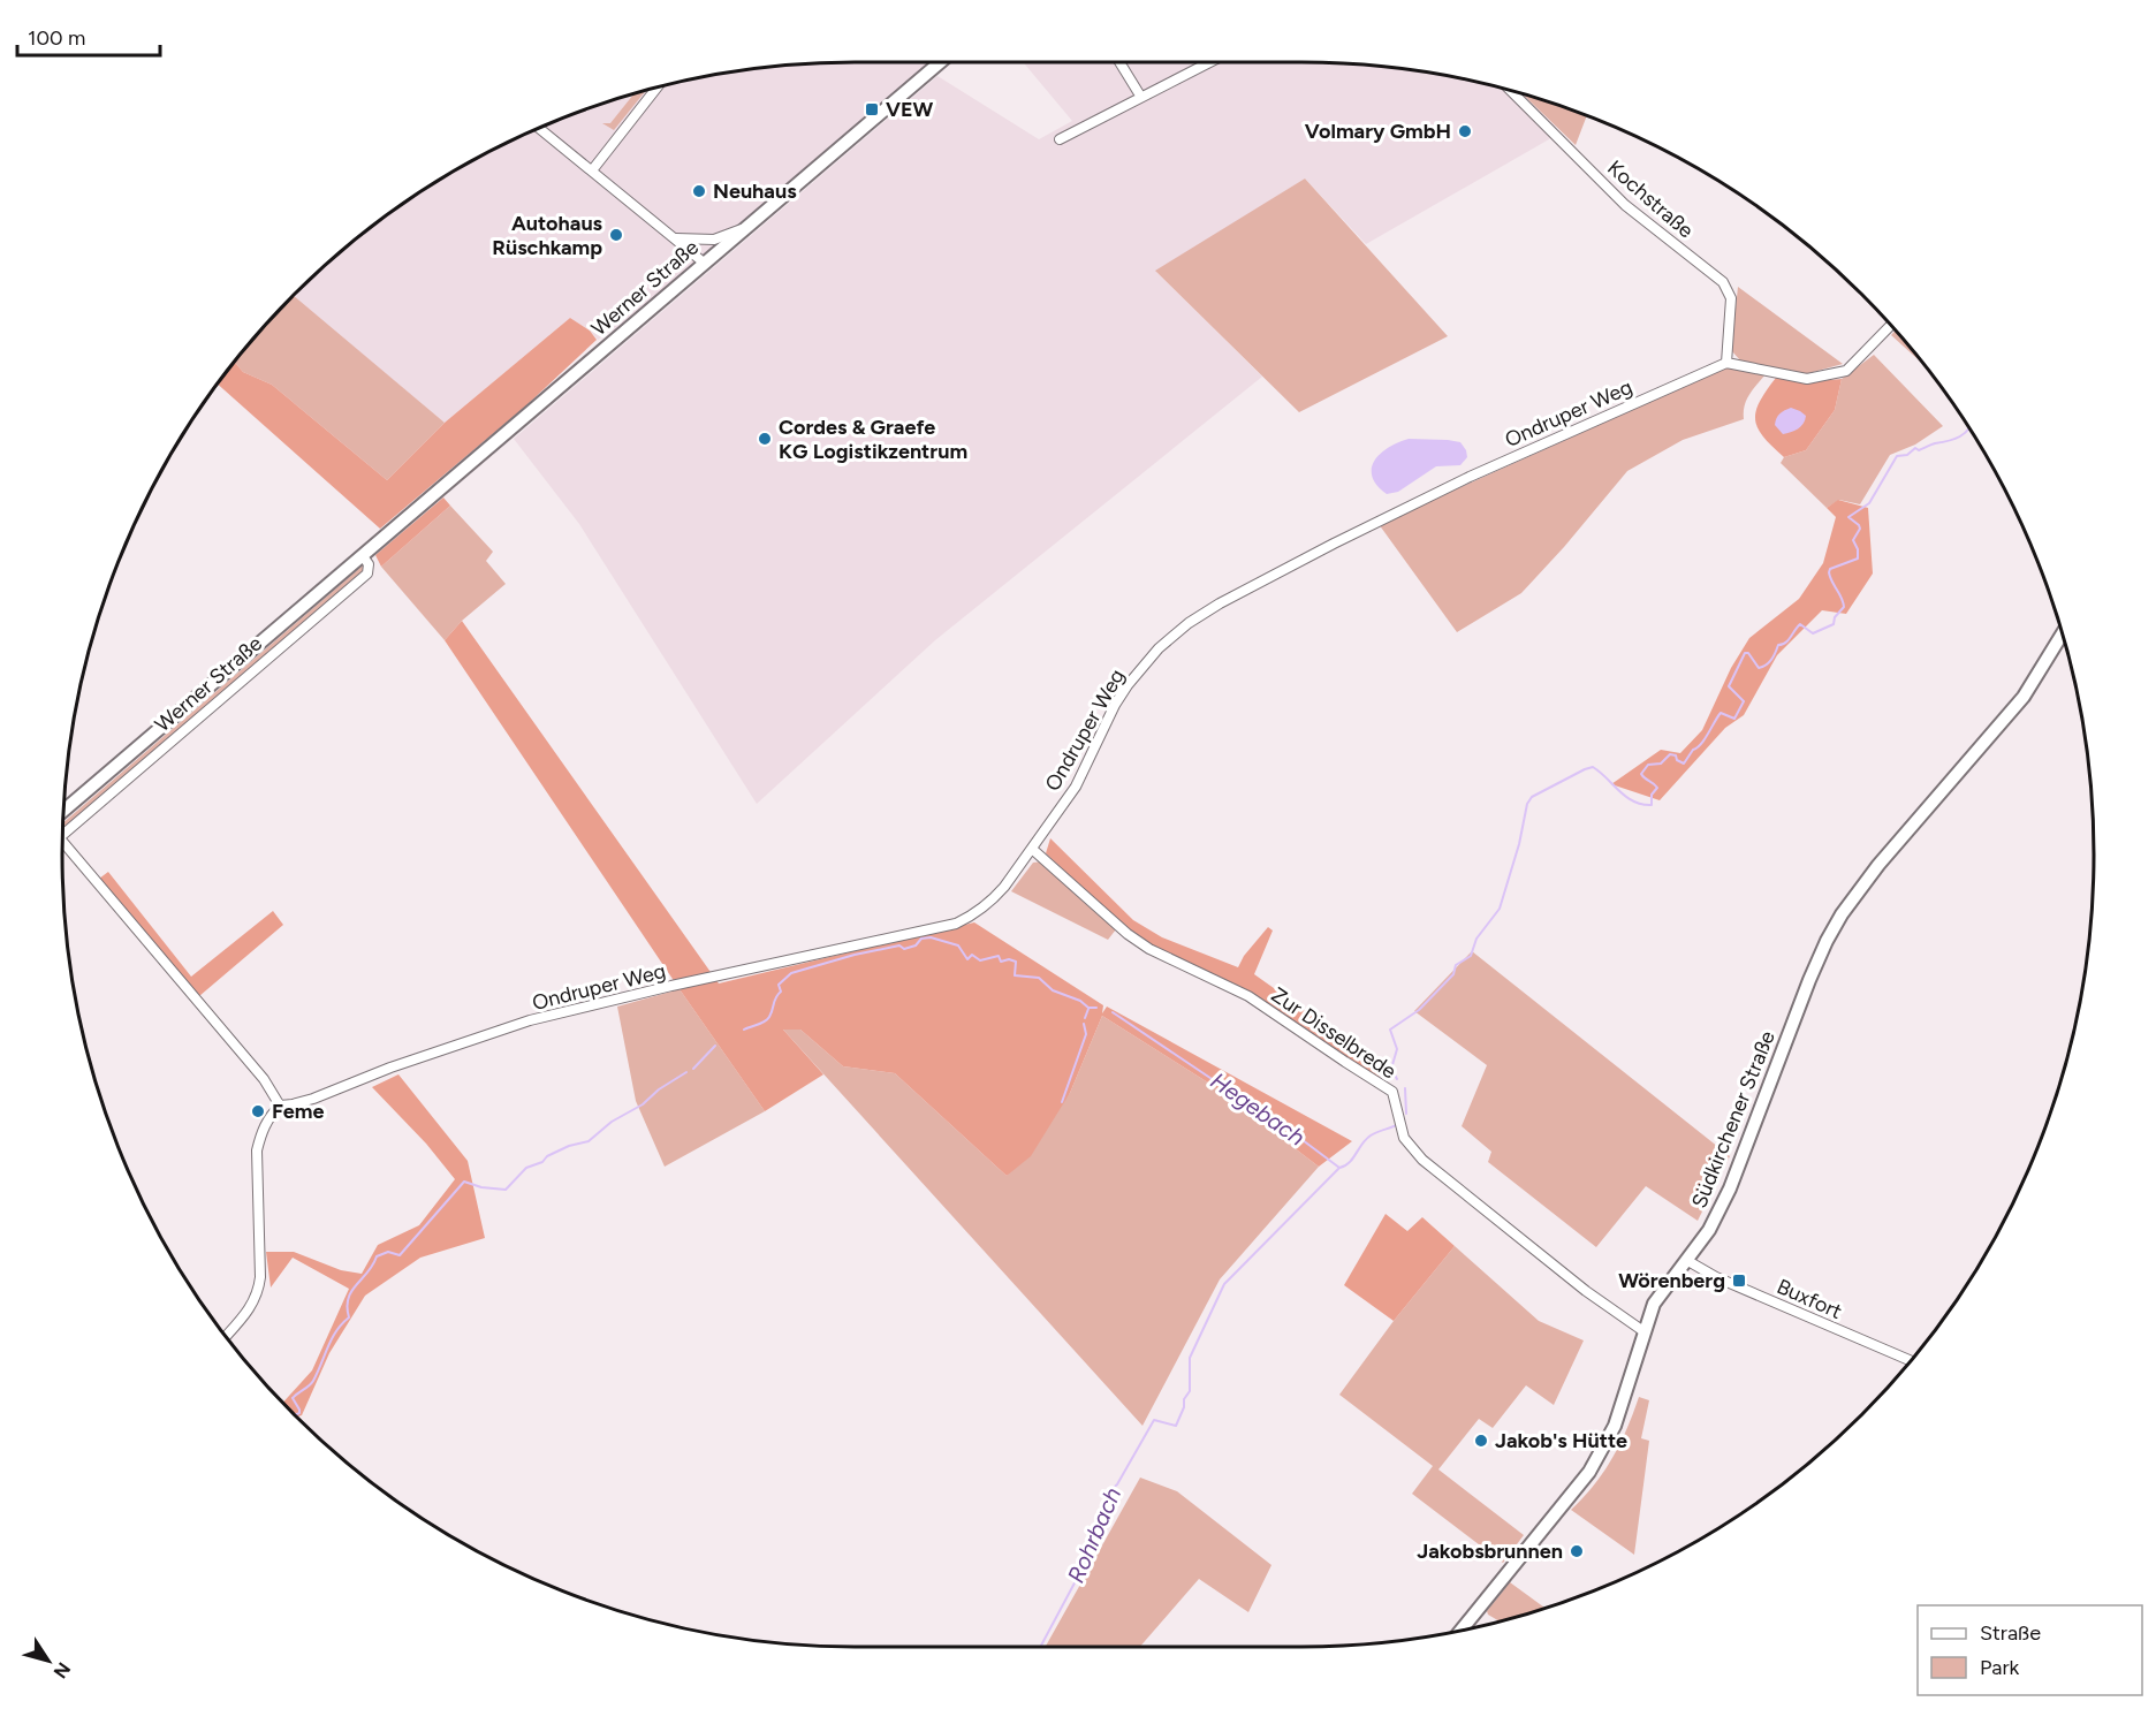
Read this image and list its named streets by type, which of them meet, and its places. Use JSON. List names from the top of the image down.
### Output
{
  "streets": {
    "street": [
      "Kochstraße",
      "Werner Straße",
      "Ondruper Weg",
      "Zur Disselbrede",
      "Südkirchener Straße",
      "Buxfort"
    ]
  },
  "crossings": [
    ["Kochstraße", "Ondruper Weg"],
    ["Ondruper Weg", "Zur Disselbrede"],
    ["Zur Disselbrede", "Südkirchener Straße"],
    ["Südkirchener Straße", "Buxfort"]
  ],
  "water": ["Hegebach", "Rohrbach"],
  "places": {
    "transit": ["VEW", "Wörenberg"],
    "other": [
      "Volmary GmbH",
      "Neuhaus",
      "Autohaus Rüschkamp",
      "Cordes & Graefe KG Logistikzentrum",
      "Feme",
      "Jakob's Hütte",
      "Jakobsbrunnen"
    ]
  },
  "legend": ["Straße", "Park"],
  "scale_bar": "100 m",
  "north": "bottom right"
}
